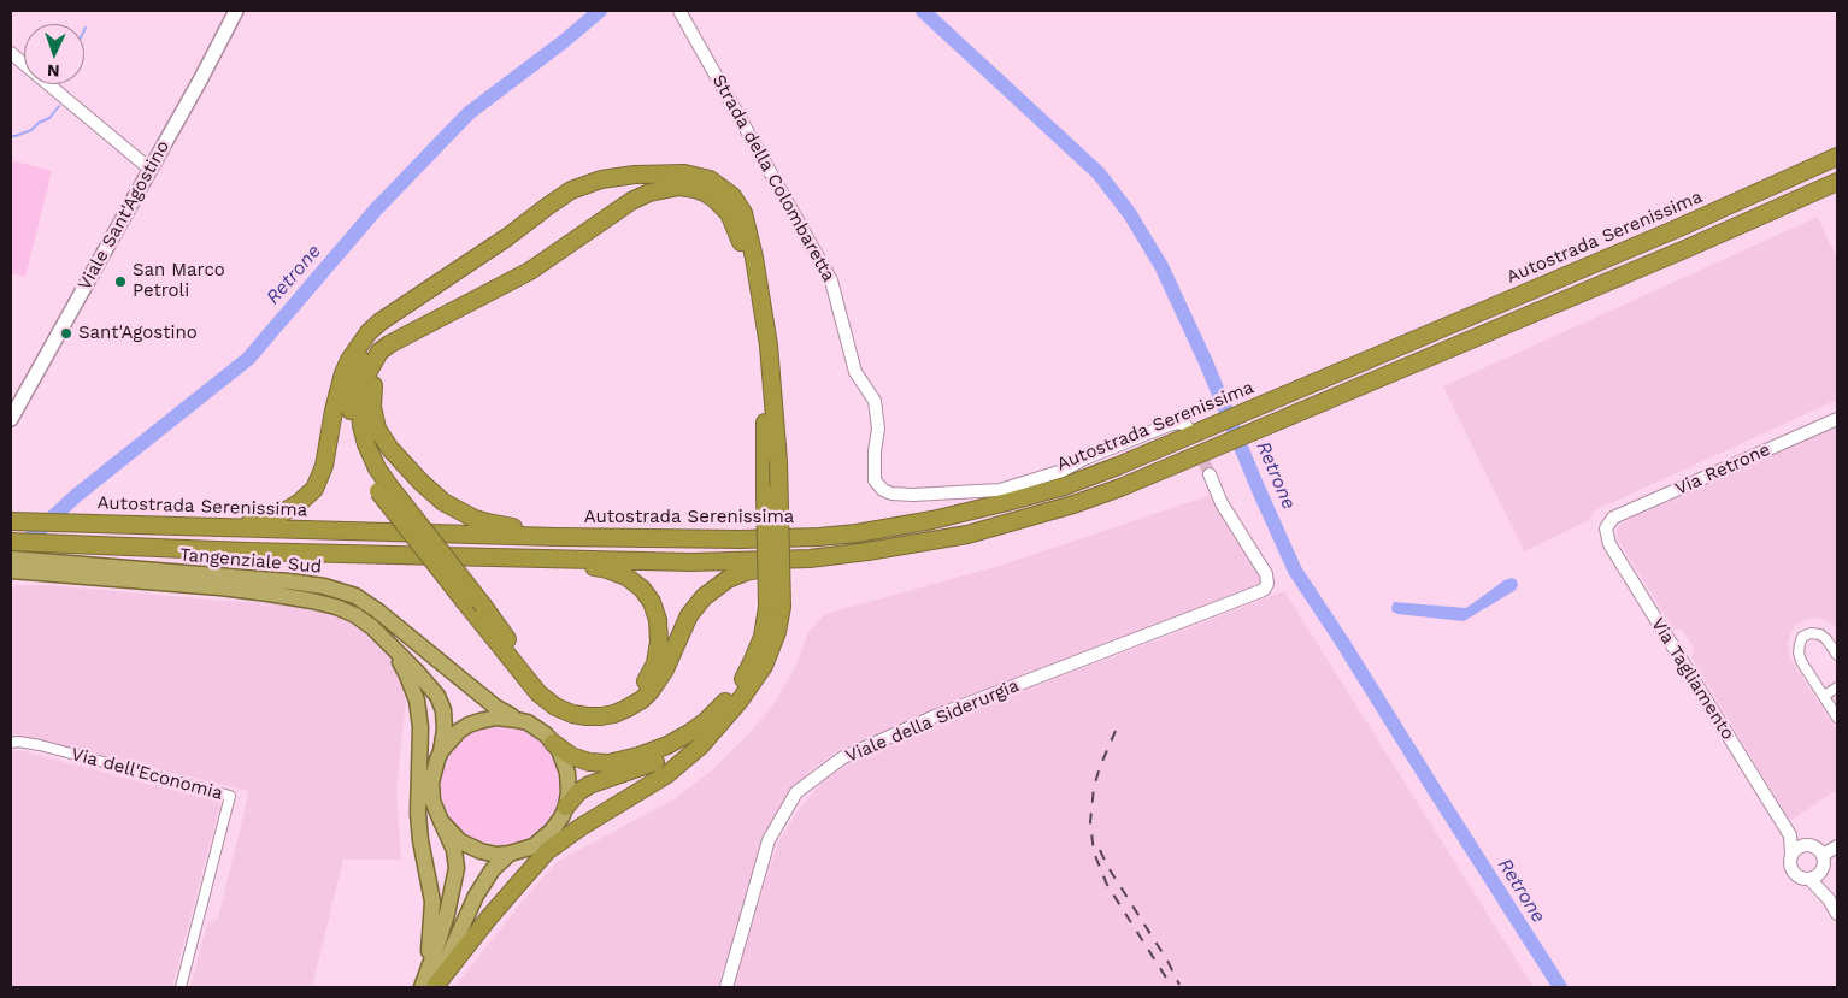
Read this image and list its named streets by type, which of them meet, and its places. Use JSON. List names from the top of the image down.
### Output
{
  "streets": {
    "highway": ["Autostrada Serenissima", "Tangenziale Sud"],
    "main road": ["Viale Sant'Agostino"],
    "street": [
      "Strada della Colombaretta",
      "Via Retrone",
      "Via Tagliamento",
      "Viale della Siderurgia",
      "Via dell'Economia"
    ]
  },
  "crossings": [
    ["Via Retrone", "Via Tagliamento"]
  ],
  "water": ["Retrone"],
  "places": ["San Marco Petroli", "Sant'Agostino"],
  "north": "bottom"
}
